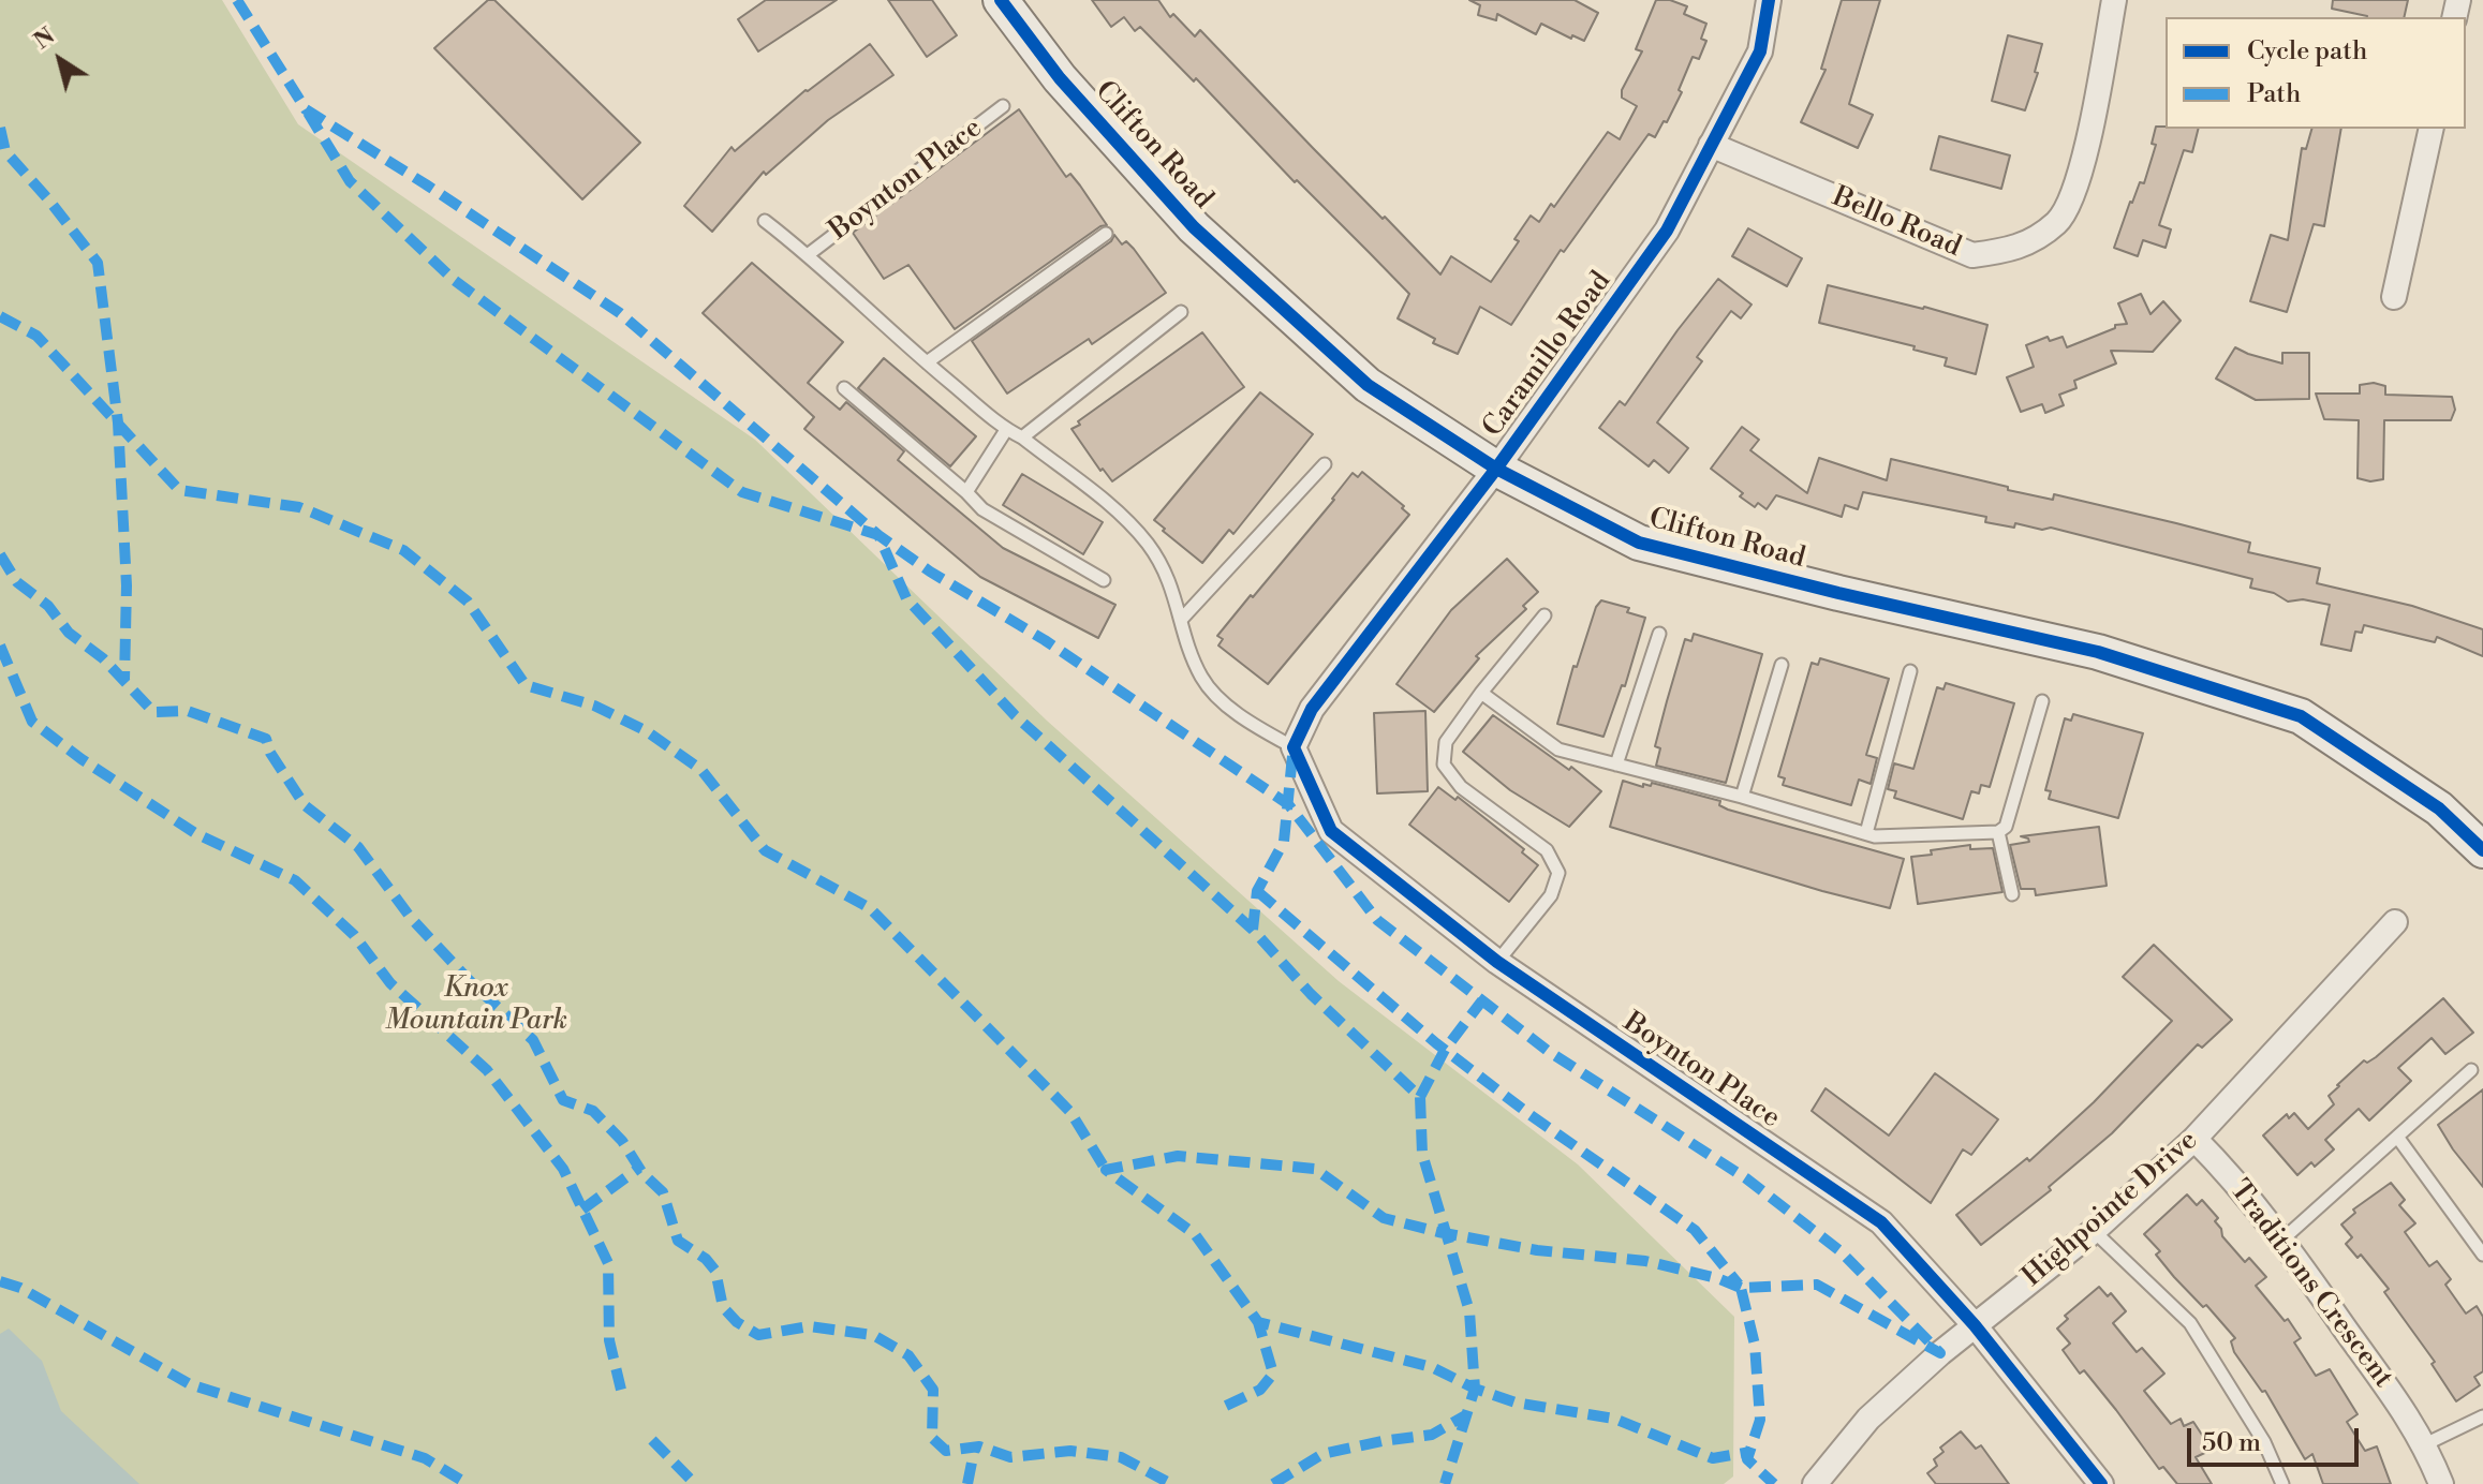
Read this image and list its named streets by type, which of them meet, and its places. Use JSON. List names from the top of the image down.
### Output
{
  "streets": {
    "main road": ["Clifton Road"],
    "street": [
      "Boynton Place",
      "Bello Road",
      "Caramillo Road",
      "Highpointe Drive",
      "Traditions Crescent"
    ]
  },
  "crossings": [
    ["Clifton Road", "Caramillo Road"],
    ["Boynton Place", "Caramillo Road"],
    ["Boynton Place", "Highpointe Drive"],
    ["Bello Road", "Caramillo Road"],
    ["Highpointe Drive", "Traditions Crescent"]
  ],
  "parks": ["Knox Mountain Park"],
  "legend": ["Cycle path", "Path"],
  "scale_bar": "50 m",
  "north": "top left"
}
